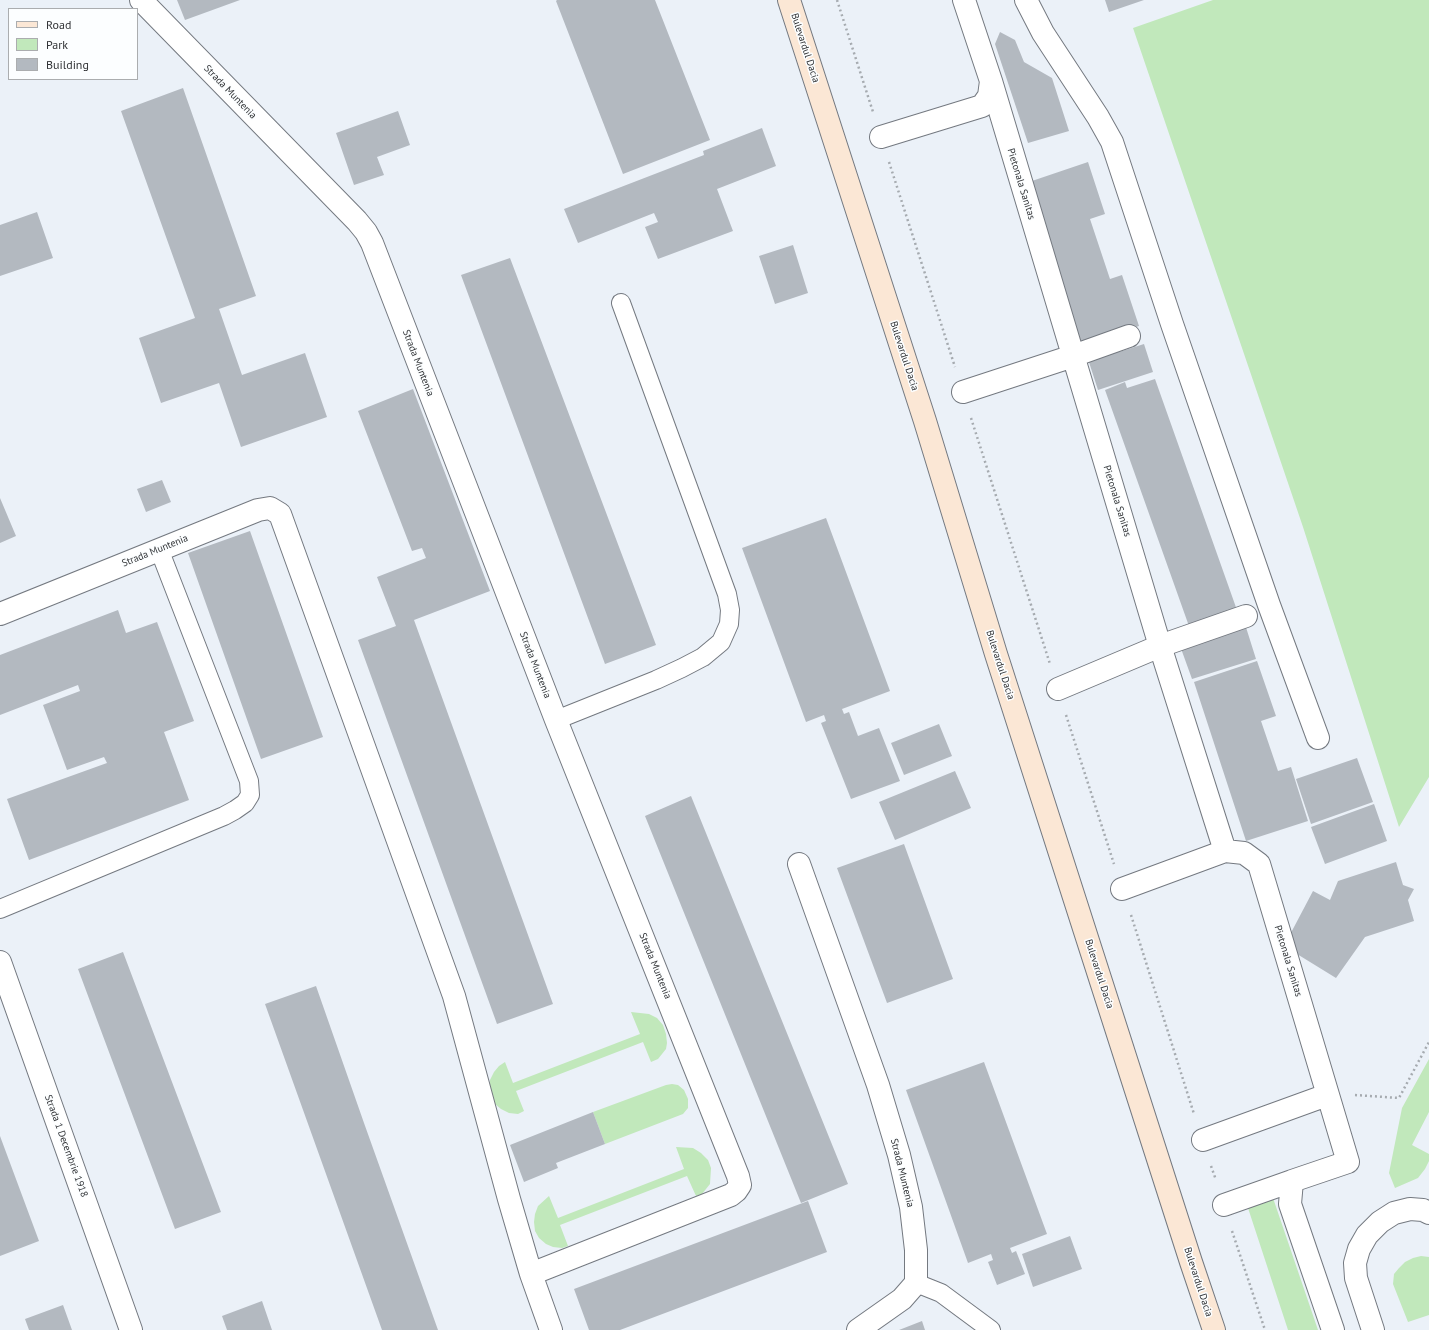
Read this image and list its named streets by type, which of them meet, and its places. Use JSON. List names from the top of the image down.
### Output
{
  "streets": {
    "main road": ["Bulevardul Dacia"],
    "street": ["Strada Muntenia", "Pietonala Sanitas", "Strada 1 Decembrie 1918"]
  },
  "legend": ["Road", "Park", "Building"]
}
